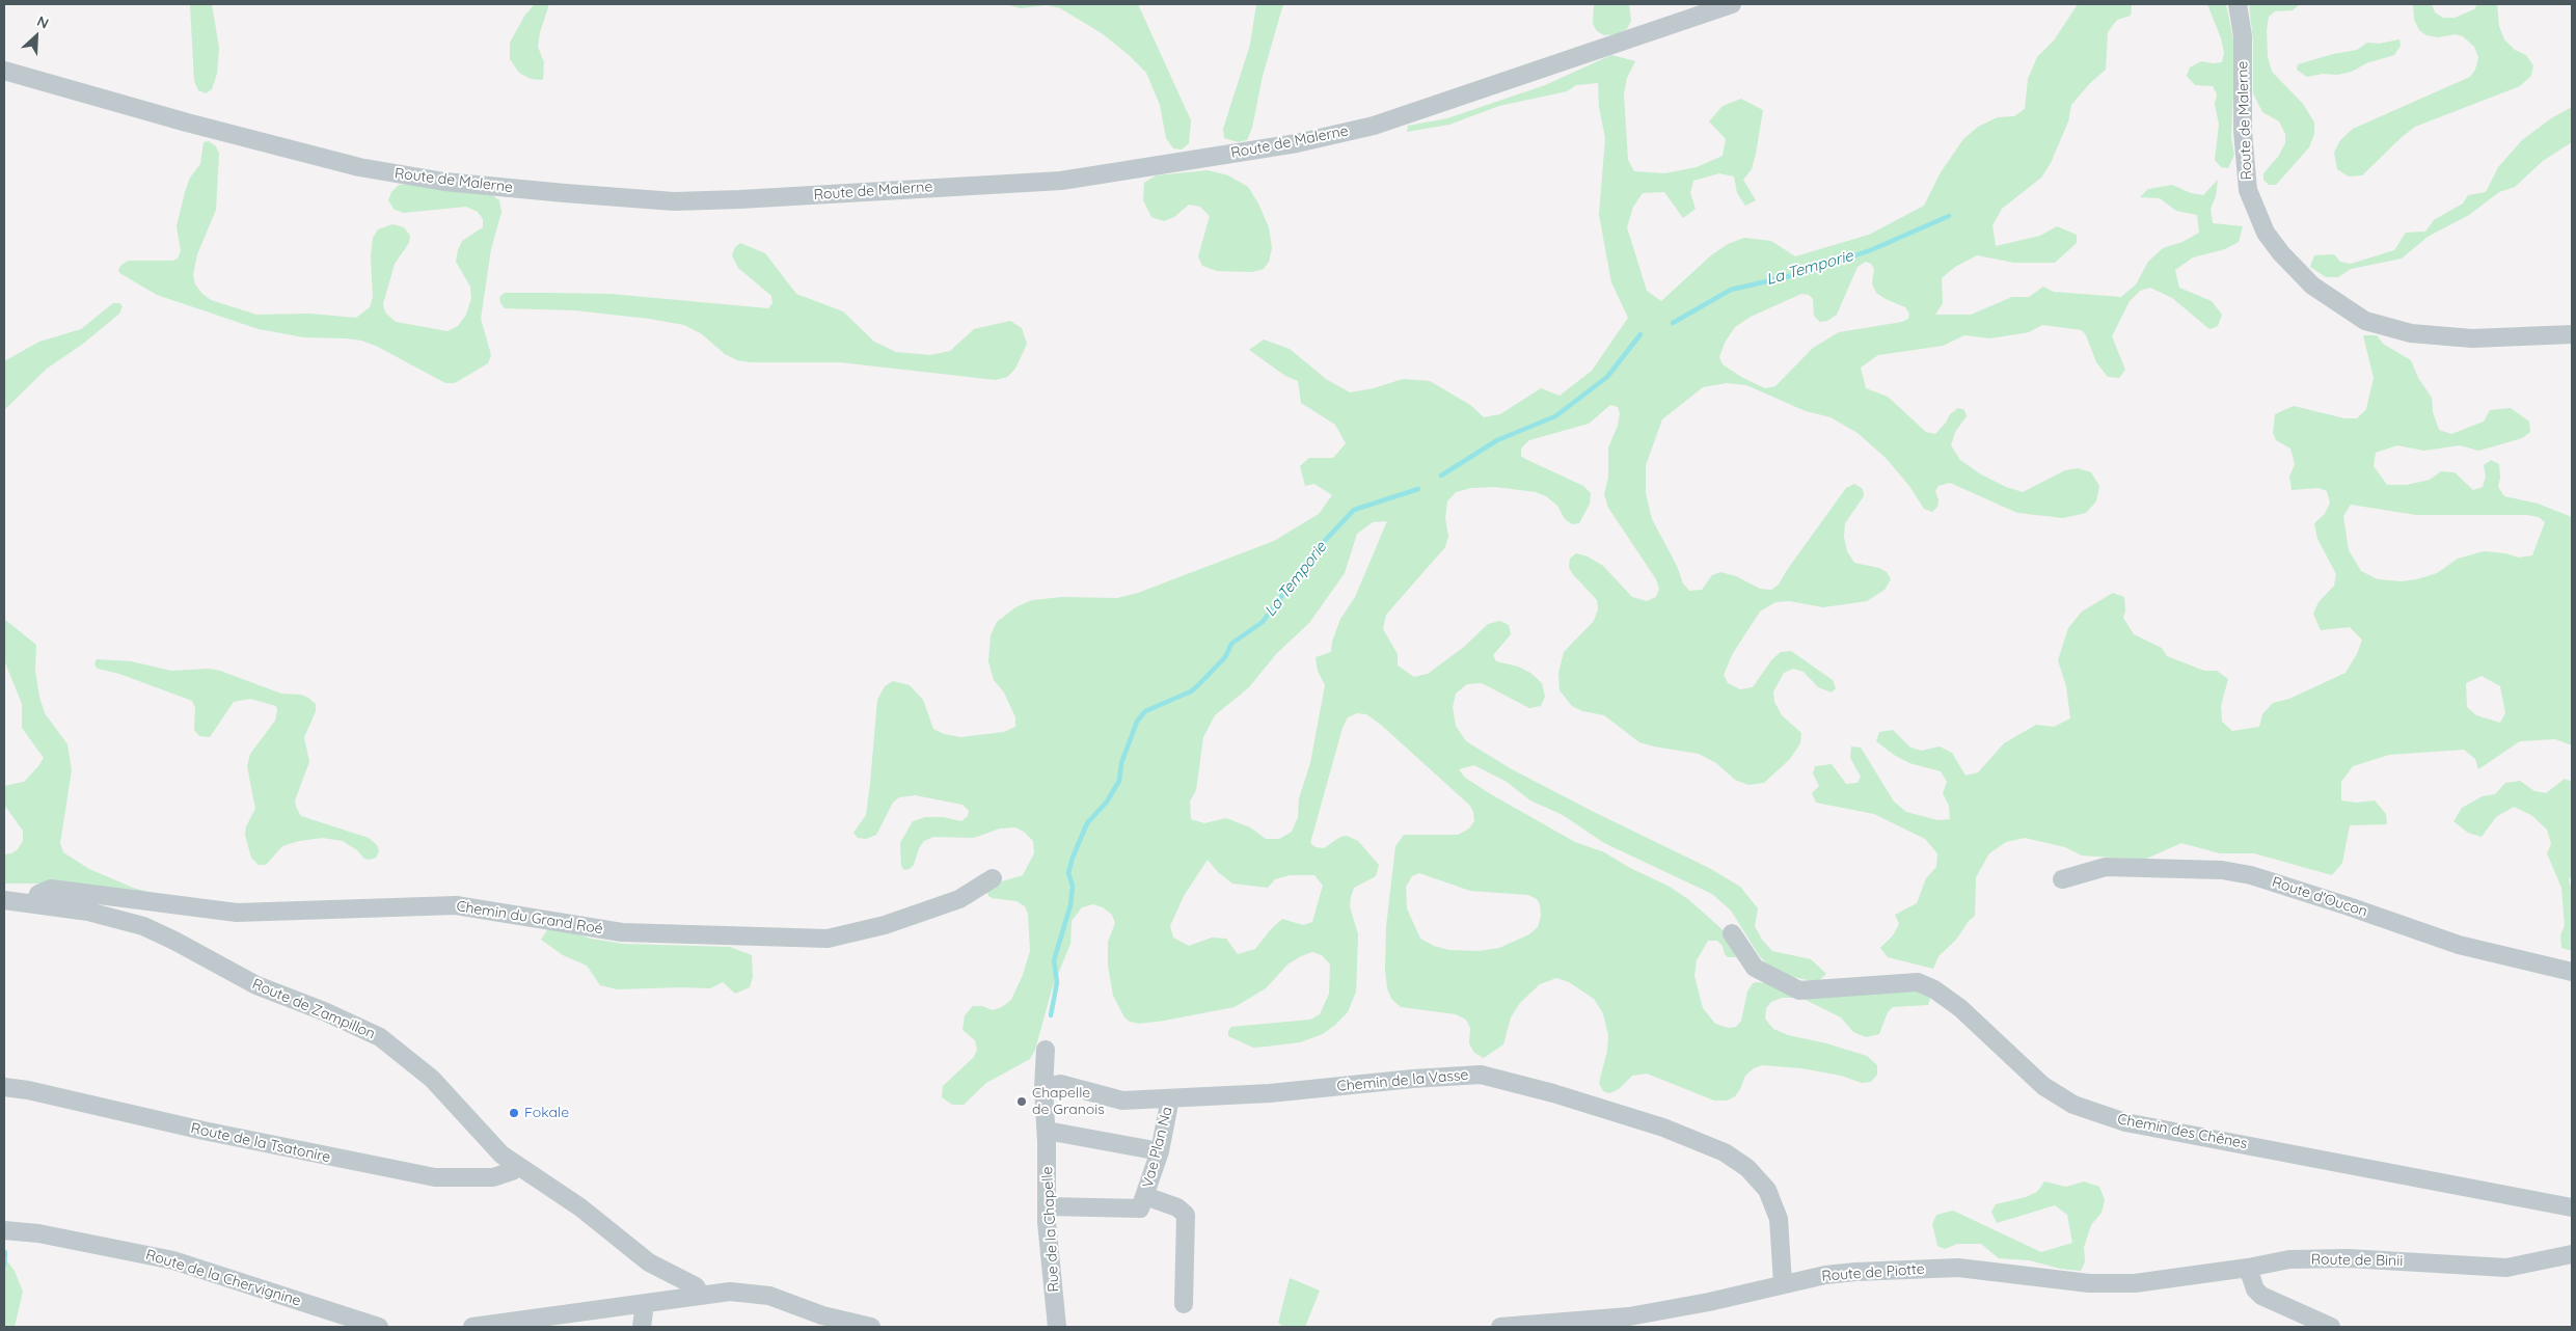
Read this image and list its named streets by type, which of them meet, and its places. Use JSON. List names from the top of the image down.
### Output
{
  "streets": {
    "street": [
      "Route de Malerne",
      "Route d'Oucon",
      "Chemin du Grand Roé",
      "Route de Zampillon",
      "Chemin de la Vasse",
      "Chemin des Chênes",
      "Route de la Tsatonire",
      "Vae Plan Na",
      "Rue de la Chapelle",
      "Route de Binii",
      "Route de Piotte",
      "Route de la Chervignine"
    ]
  },
  "crossings": [
    ["Chemin du Grand Roé", "Route de Zampillon"],
    ["Route de Zampillon", "Route de la Tsatonire"],
    ["Chemin de la Vasse", "Vae Plan Na"],
    ["Chemin de la Vasse", "Rue de la Chapelle"],
    ["Chemin de la Vasse", "Route de Piotte"],
    ["Vae Plan Na", "Rue de la Chapelle"],
    ["Route de Binii", "Route de Piotte"]
  ],
  "water": ["La Temporie"],
  "places": ["Chapelle de Granois", "Fokale"],
  "north": "top right"
}
